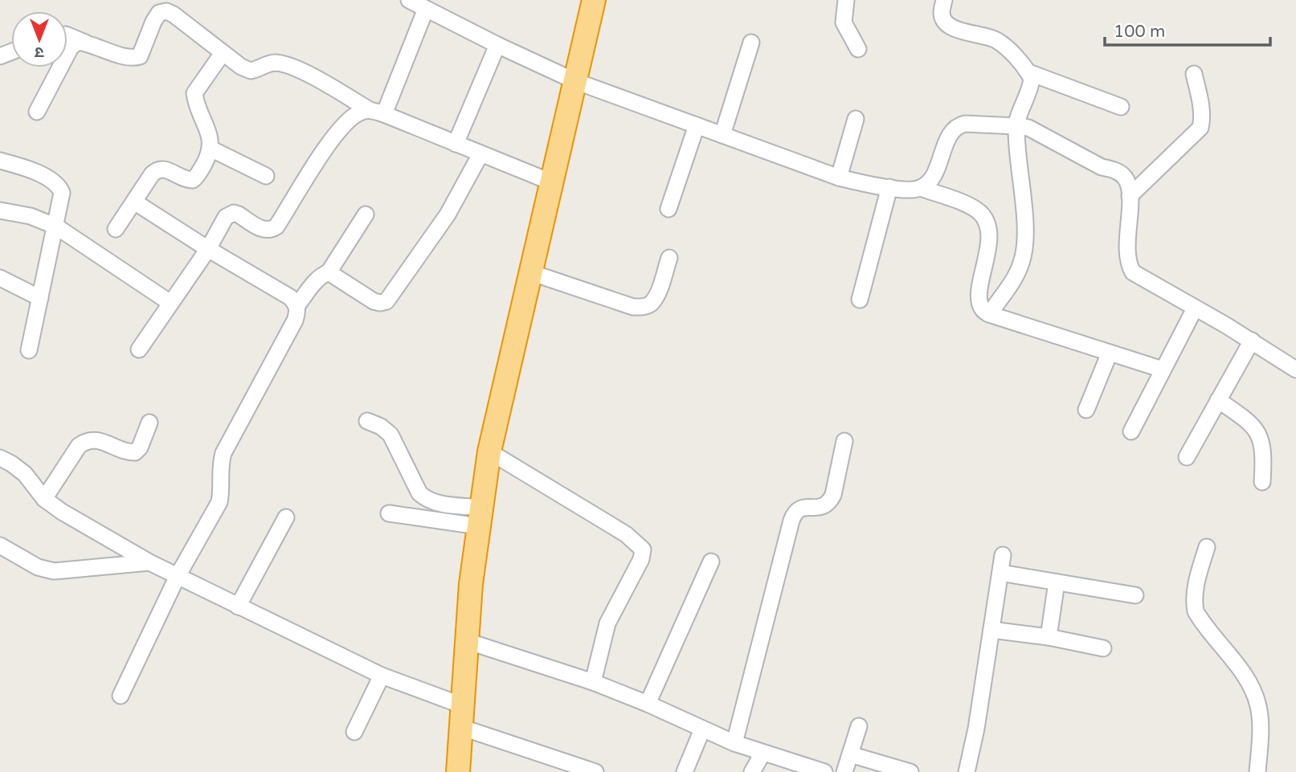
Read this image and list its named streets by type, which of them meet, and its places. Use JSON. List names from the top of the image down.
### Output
{
  "scale_bar": "100 m",
  "north": "bottom"
}
